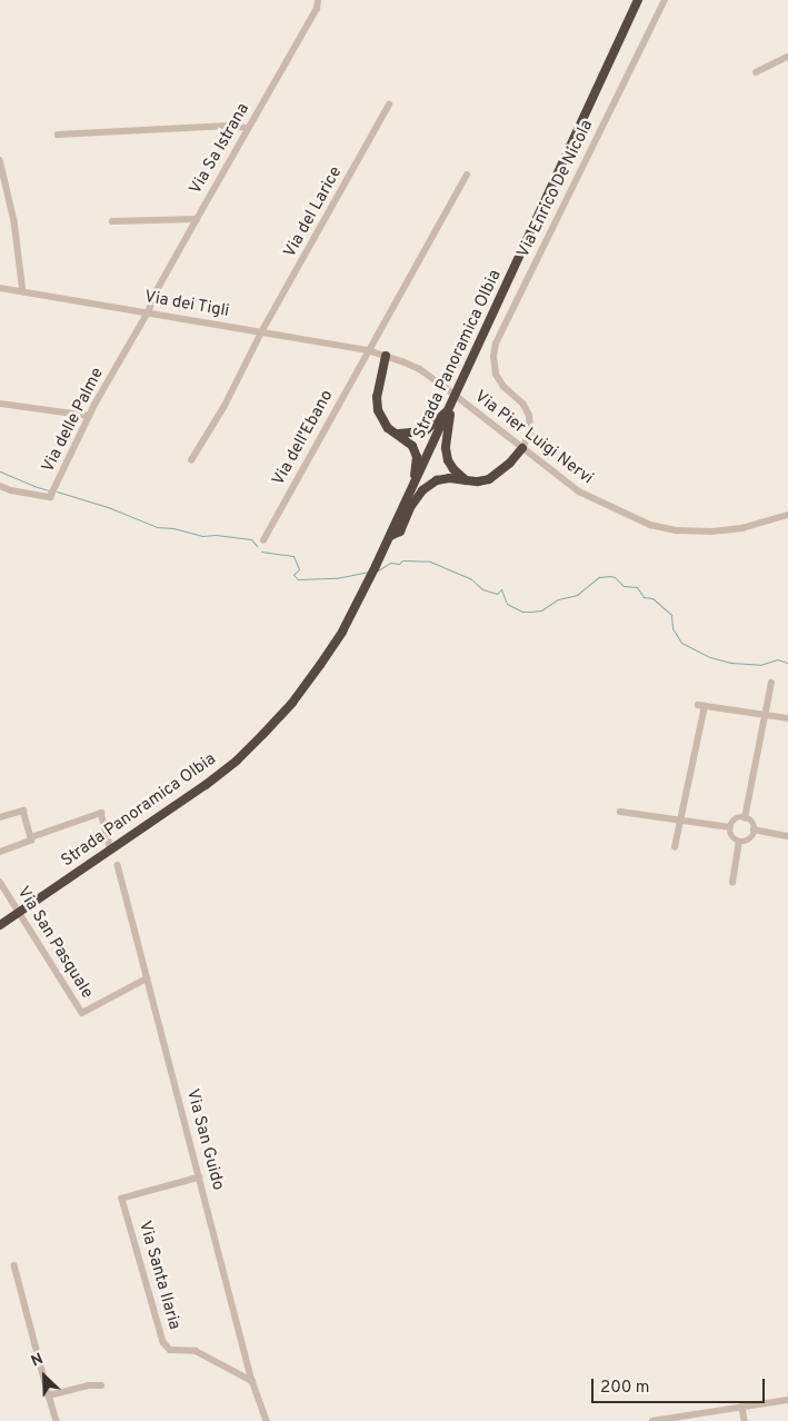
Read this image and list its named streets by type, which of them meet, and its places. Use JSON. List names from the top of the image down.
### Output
{
  "streets": {
    "highway": ["Strada Panoramica Olbia"],
    "street": [
      "Via Sa Istrana",
      "Via Enrico De Nicola",
      "Via del Larice",
      "Via dei Tigli",
      "Via delle Palme",
      "Via dell'Ebano",
      "Via Pier Luigi Nervi",
      "Via San Pasquale",
      "Via San Guido",
      "Via Santa Ilaria"
    ]
  },
  "crossings": [
    ["Via Sa Istrana", "Via dei Tigli"],
    ["Via Sa Istrana", "Via delle Palme"],
    ["Via Enrico De Nicola", "Via Pier Luigi Nervi"],
    ["Via del Larice", "Via dei Tigli"],
    ["Via dei Tigli", "Via delle Palme"],
    ["Via dei Tigli", "Via dell'Ebano"],
    ["Via dei Tigli", "Via Pier Luigi Nervi"],
    ["Via dell'Ebano", "Via Pier Luigi Nervi"],
    ["Via San Pasquale", "Via San Guido"],
    ["Via San Guido", "Via Santa Ilaria"]
  ],
  "scale_bar": "200 m",
  "north": "top left"
}
